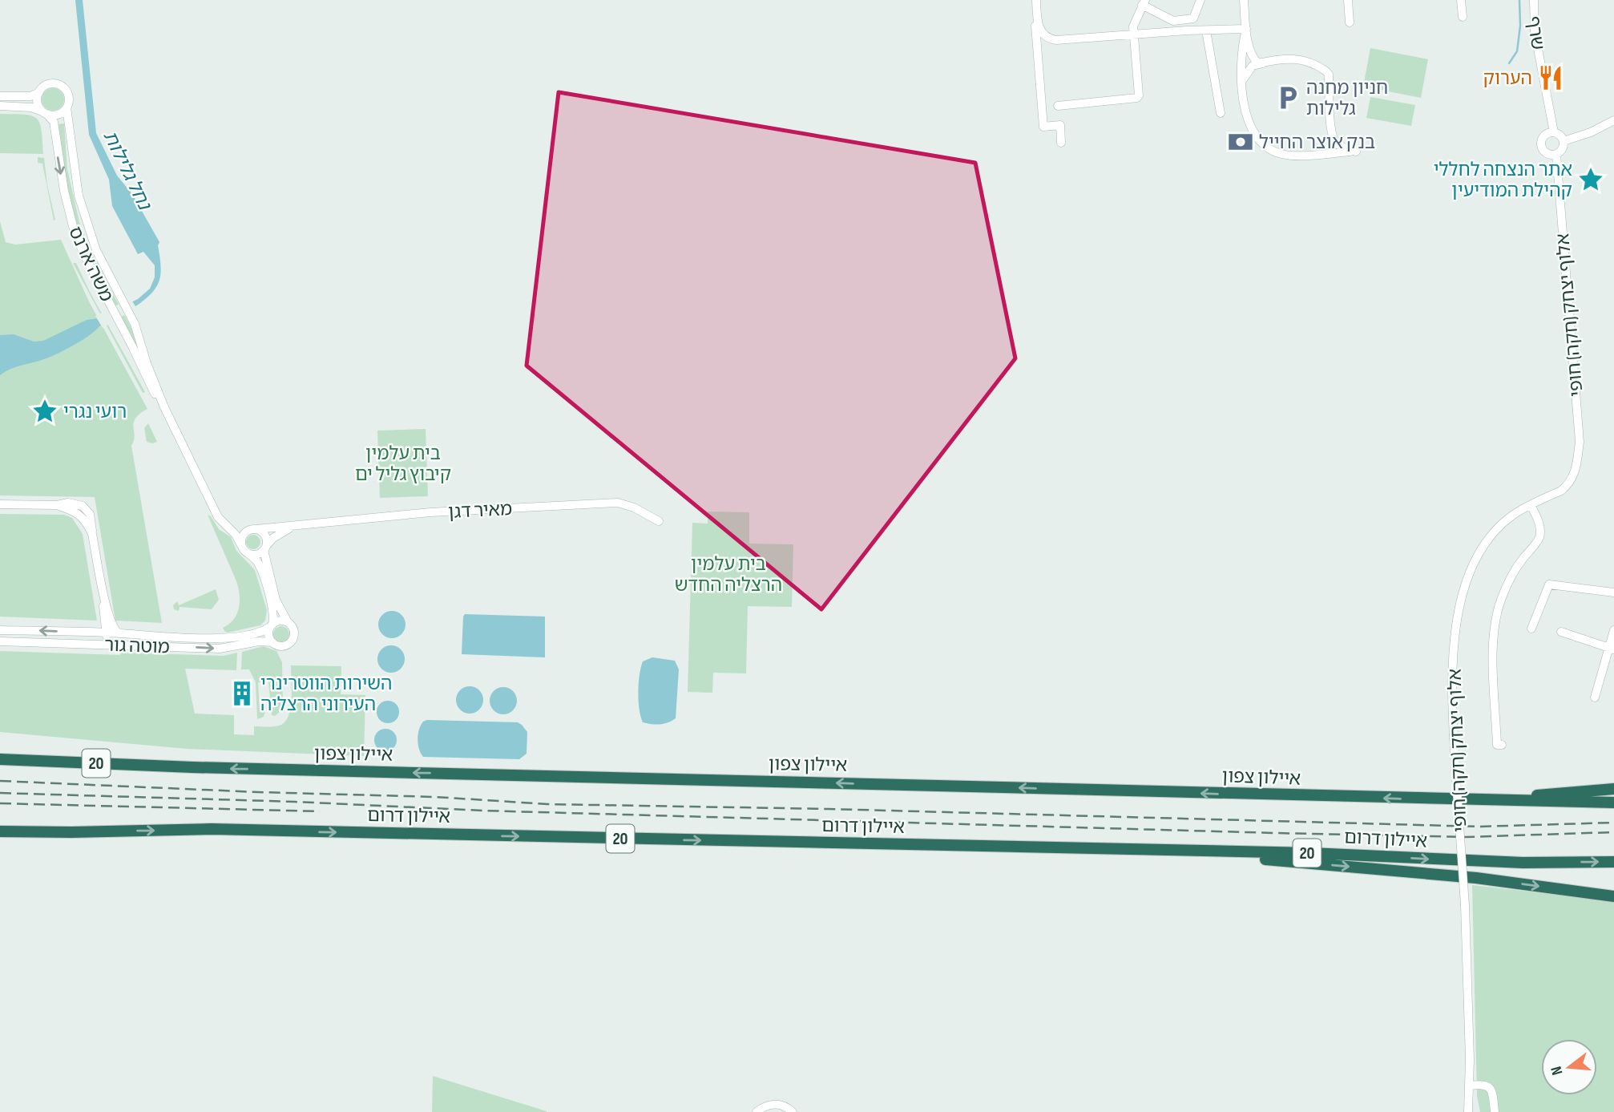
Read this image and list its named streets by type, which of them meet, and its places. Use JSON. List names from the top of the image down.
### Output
{
  "streets": {
    "highway": ["איילון צפון", "20", "איילון דרום"],
    "street": [
      "שרף",
      "משה ארנס",
      "אלוף יצחק (חקה) חופי",
      "מאיר דגן",
      "מוטה גור"
    ]
  },
  "crossings": [
    ["שרף", "אלוף יצחק (חקה) חופי"],
    ["משה ארנס", "מאיר דגן"],
    ["משה ארנס", "מוטה גור"]
  ],
  "one_way": ["איילון צפון"],
  "water": ["נחל גלילות"],
  "parks": ["בית עלמין קיבוץ גליל ים", "בית עלמין הרצליה החדש"],
  "places": {
    "restaurant": ["הערוק"],
    "parking": ["חניון מחנה גלילות"],
    "bank": ["בנק אוצר החייל"],
    "place": ["אתר הנצחה לחללי קהילת המודיעין", "רועי נגרי"],
    "building": ["השירות הווטרינרי העירוני הרצליה"]
  },
  "north": "left"
}
